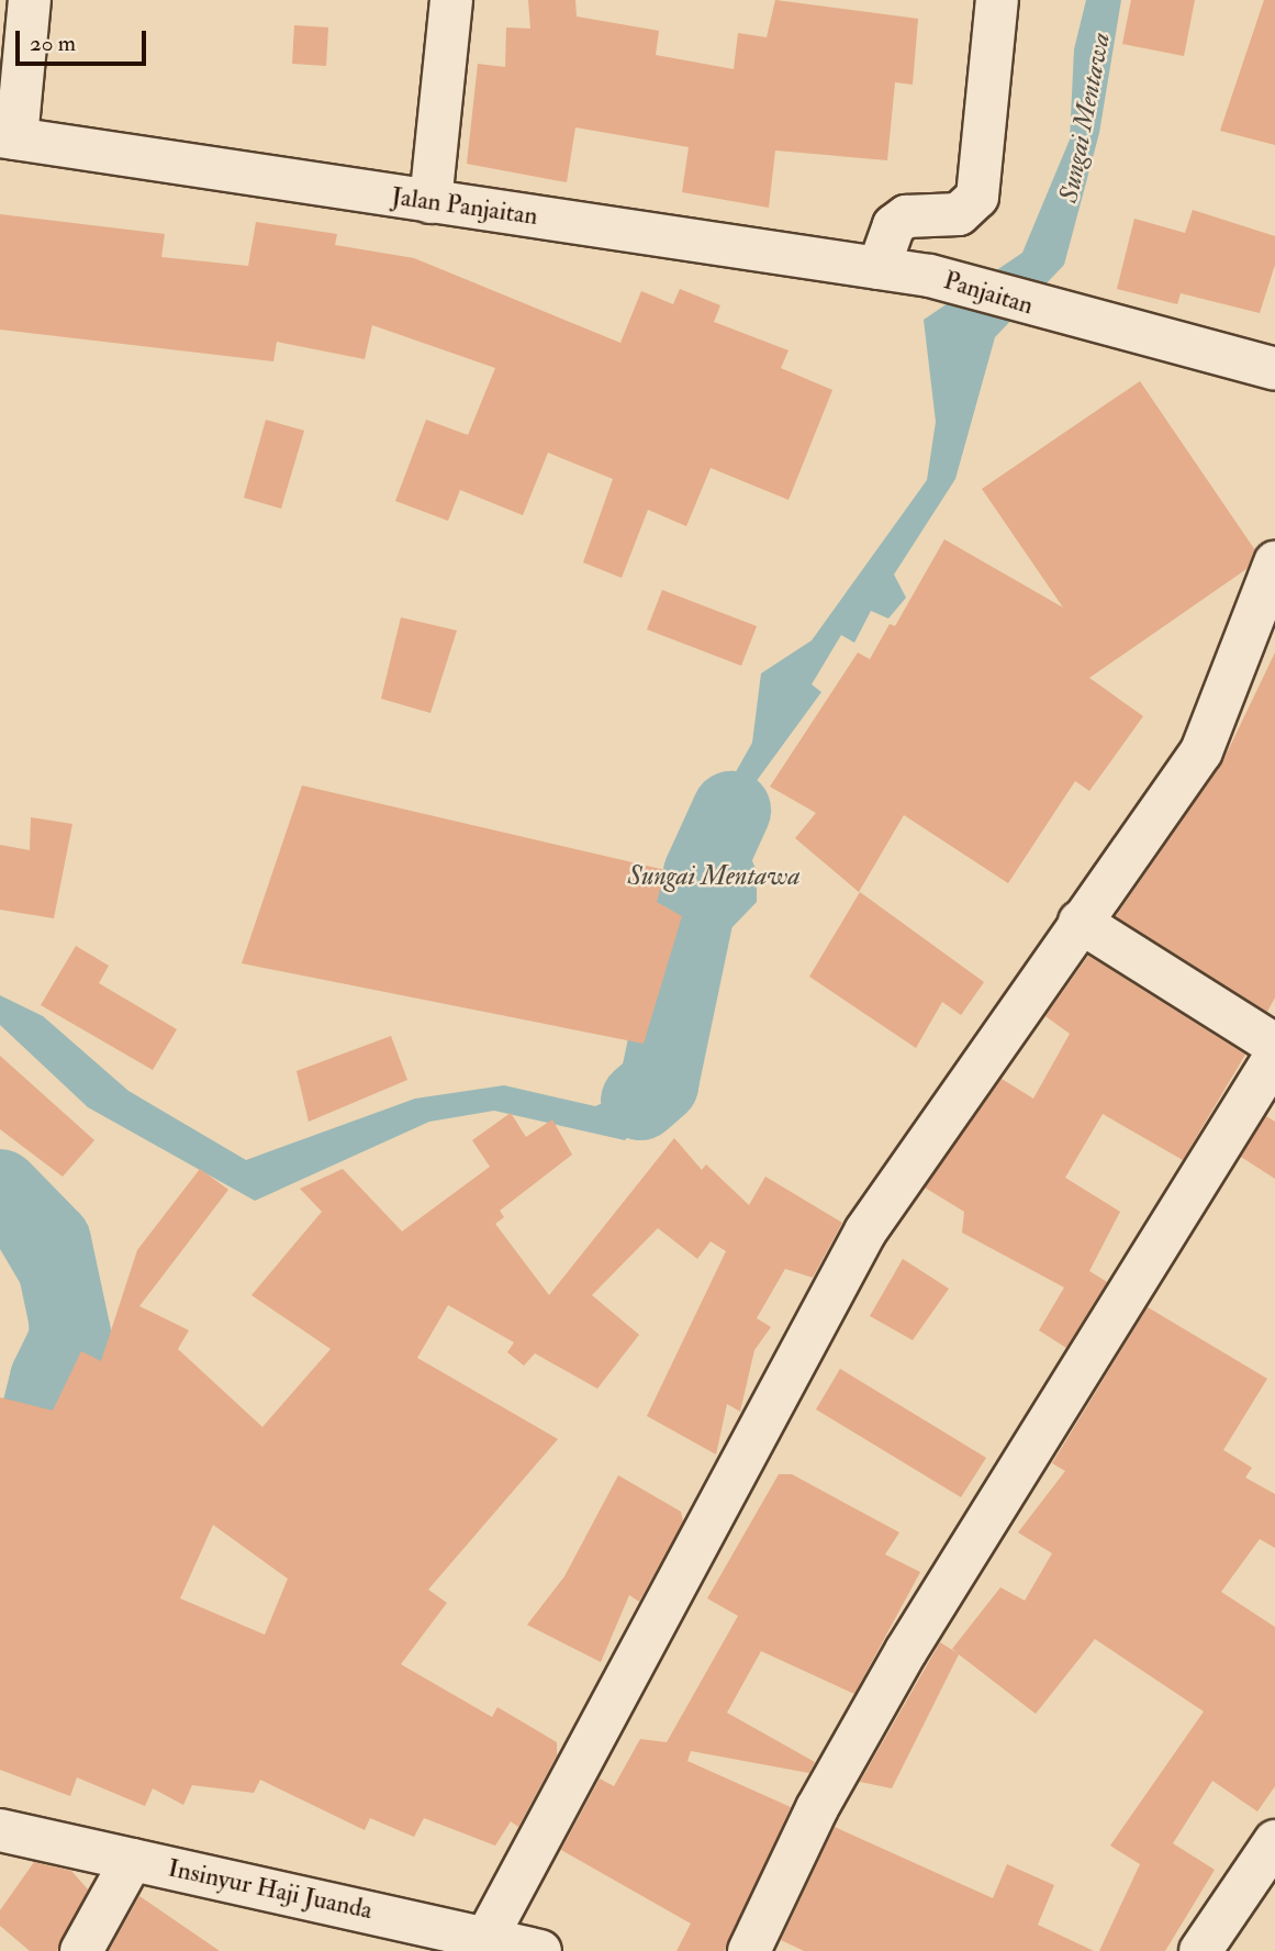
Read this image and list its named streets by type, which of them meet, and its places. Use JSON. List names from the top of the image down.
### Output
{
  "streets": {
    "street": ["Jalan Panjaitan", "Panjaitan", "Insinyur Haji Juanda"]
  },
  "crossings": [
    ["Jalan Panjaitan", "Panjaitan"]
  ],
  "water": ["Sungai Mentawa"],
  "scale_bar": "20 m"
}
